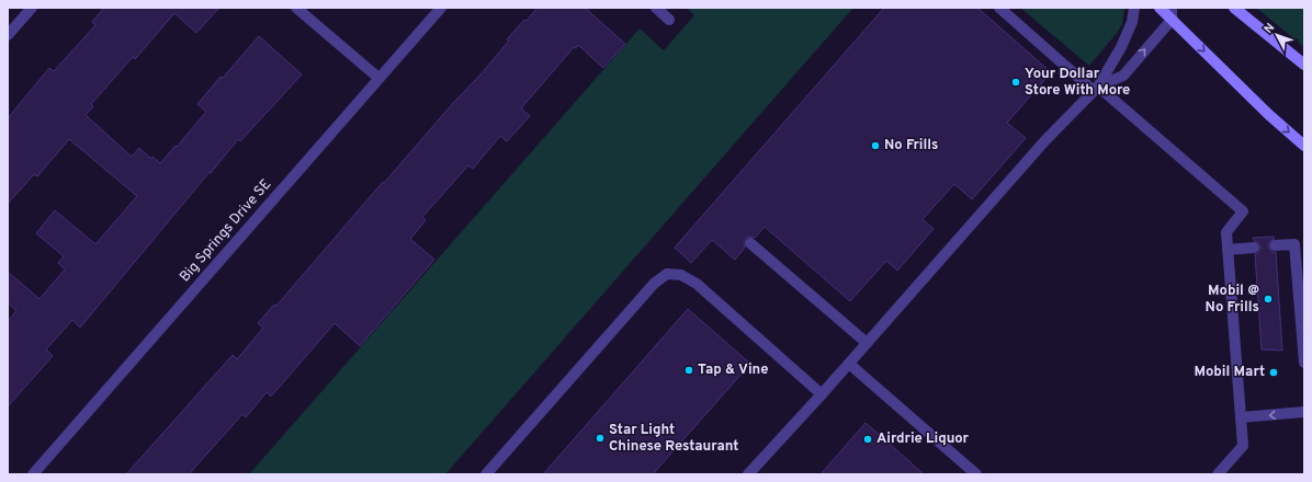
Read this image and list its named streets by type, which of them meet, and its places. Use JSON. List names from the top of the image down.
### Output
{
  "streets": {
    "street": ["Big Springs Drive SE"]
  },
  "places": [
    "Your Dollar Store With More",
    "No Frills",
    "Mobil @ No Frills",
    "Tap & Vine",
    "Mobil Mart",
    "Star Light Chinese Restaurant",
    "Airdrie Liquor"
  ],
  "north": "top left"
}
